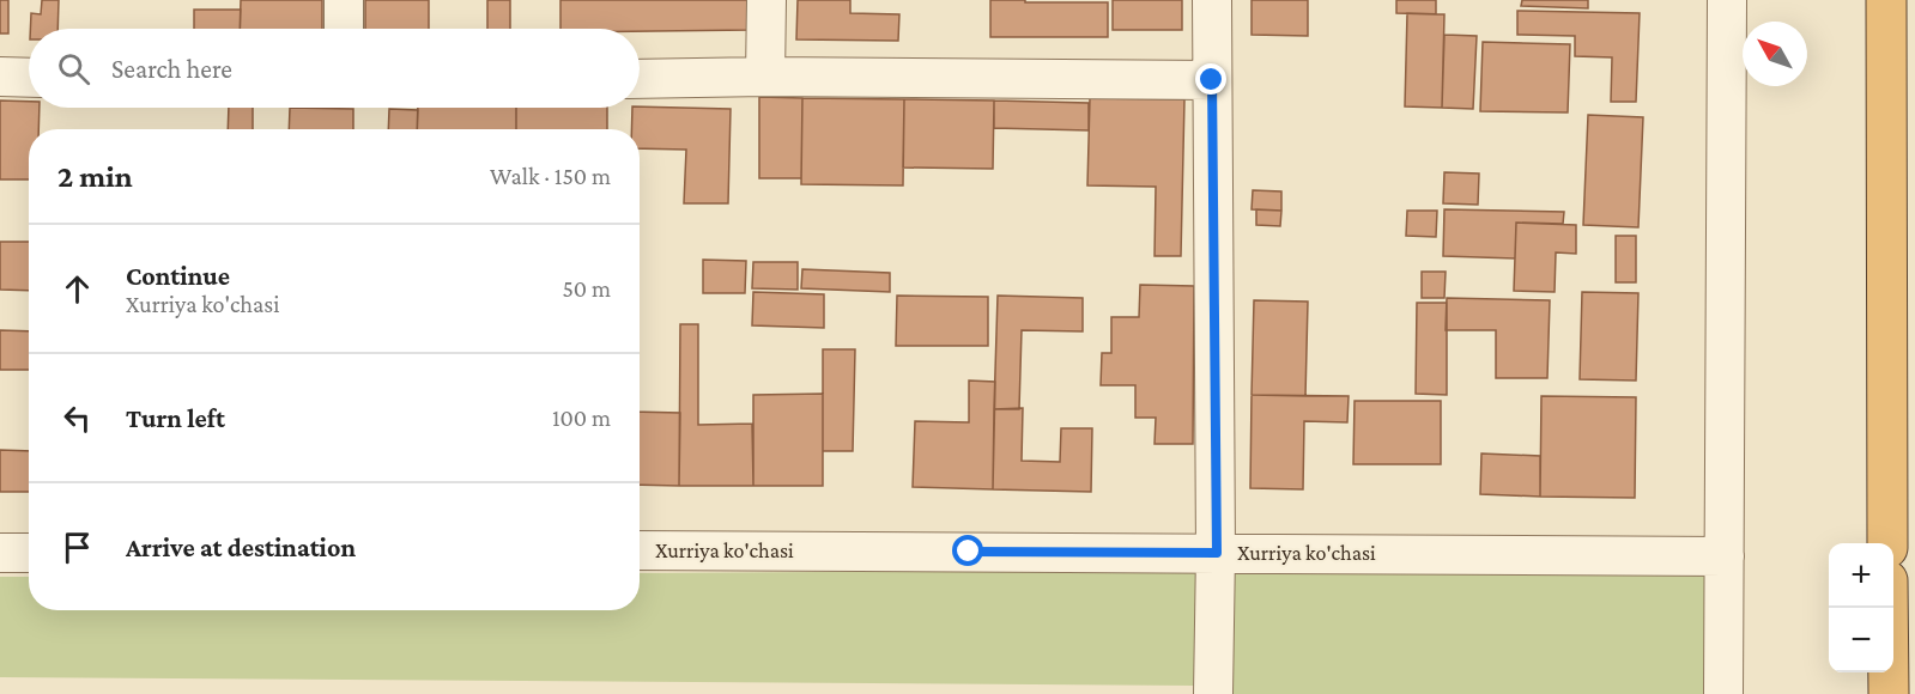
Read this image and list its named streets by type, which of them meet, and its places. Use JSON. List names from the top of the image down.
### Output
{
  "streets": {
    "street": ["Xurriya ko'chasi"]
  },
  "north": "top left",
  "page": {
    "search": "Search here",
    "heading": ["2 min", "Walk · 150 m"],
    "list": [
      ["Continue", "Xurriya ko'chasi", "50 m"],
      ["Turn left", "100 m"],
      "Arrive at destination"
    ],
    "map_buttons": ["+", "−"]
  }
}
